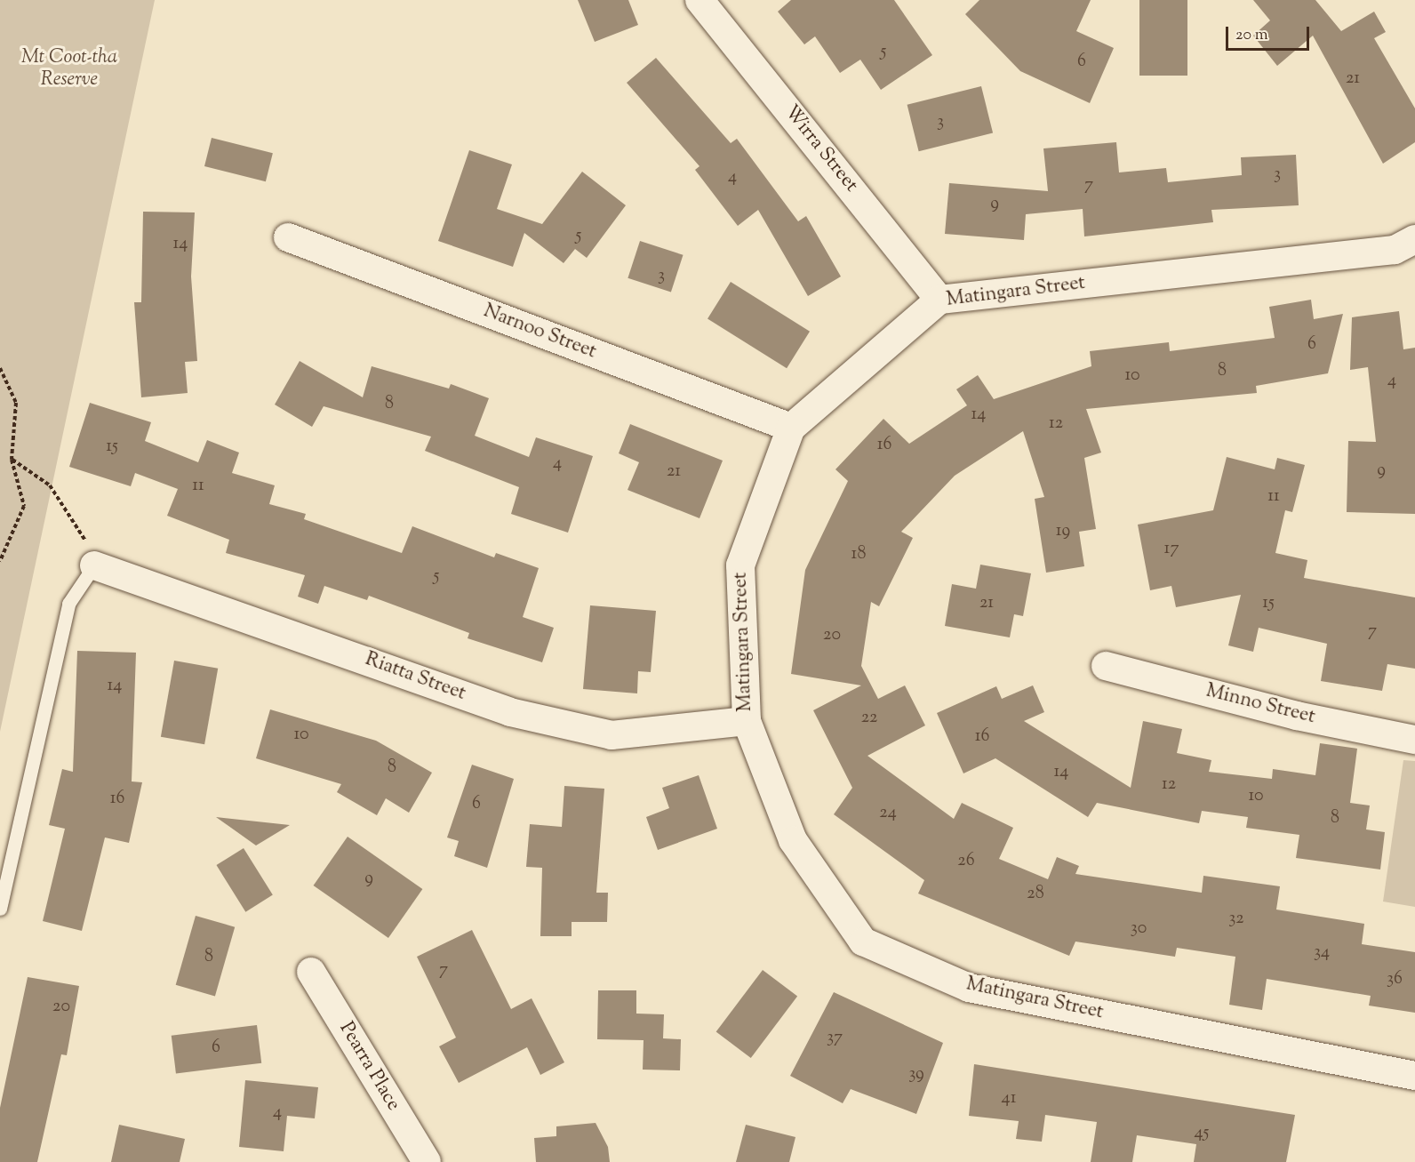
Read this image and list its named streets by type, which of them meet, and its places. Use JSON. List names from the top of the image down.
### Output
{
  "streets": {
    "street": [
      "Wirra Street",
      "Matingara Street",
      "Narnoo Street",
      "Riatta Street",
      "Minno Street",
      "Pearra Place"
    ]
  },
  "crossings": [
    ["Wirra Street", "Matingara Street"],
    ["Matingara Street", "Narnoo Street"],
    ["Matingara Street", "Riatta Street"]
  ],
  "parks": ["Mt Coot-tha Reserve"],
  "house_numbers": [
    "5",
    "6",
    "21",
    "3",
    "3",
    "4",
    "7",
    "9",
    "5",
    "14",
    "3",
    "6",
    "8",
    "10",
    "4",
    "8",
    "14",
    "12",
    "16",
    "15",
    "4",
    "9",
    "21",
    "11",
    "11",
    "19",
    "17",
    "18",
    "5",
    "21",
    "15",
    "7",
    "20",
    "14",
    "22",
    "10",
    "16",
    "8",
    "14",
    "12",
    "10",
    "16",
    "6",
    "24",
    "8",
    "26",
    "9",
    "28",
    "32",
    "30",
    "34",
    "8",
    "7",
    "36",
    "20",
    "37",
    "6",
    "39",
    "41",
    "4",
    "45"
  ],
  "scale_bar": "20 m"
}
